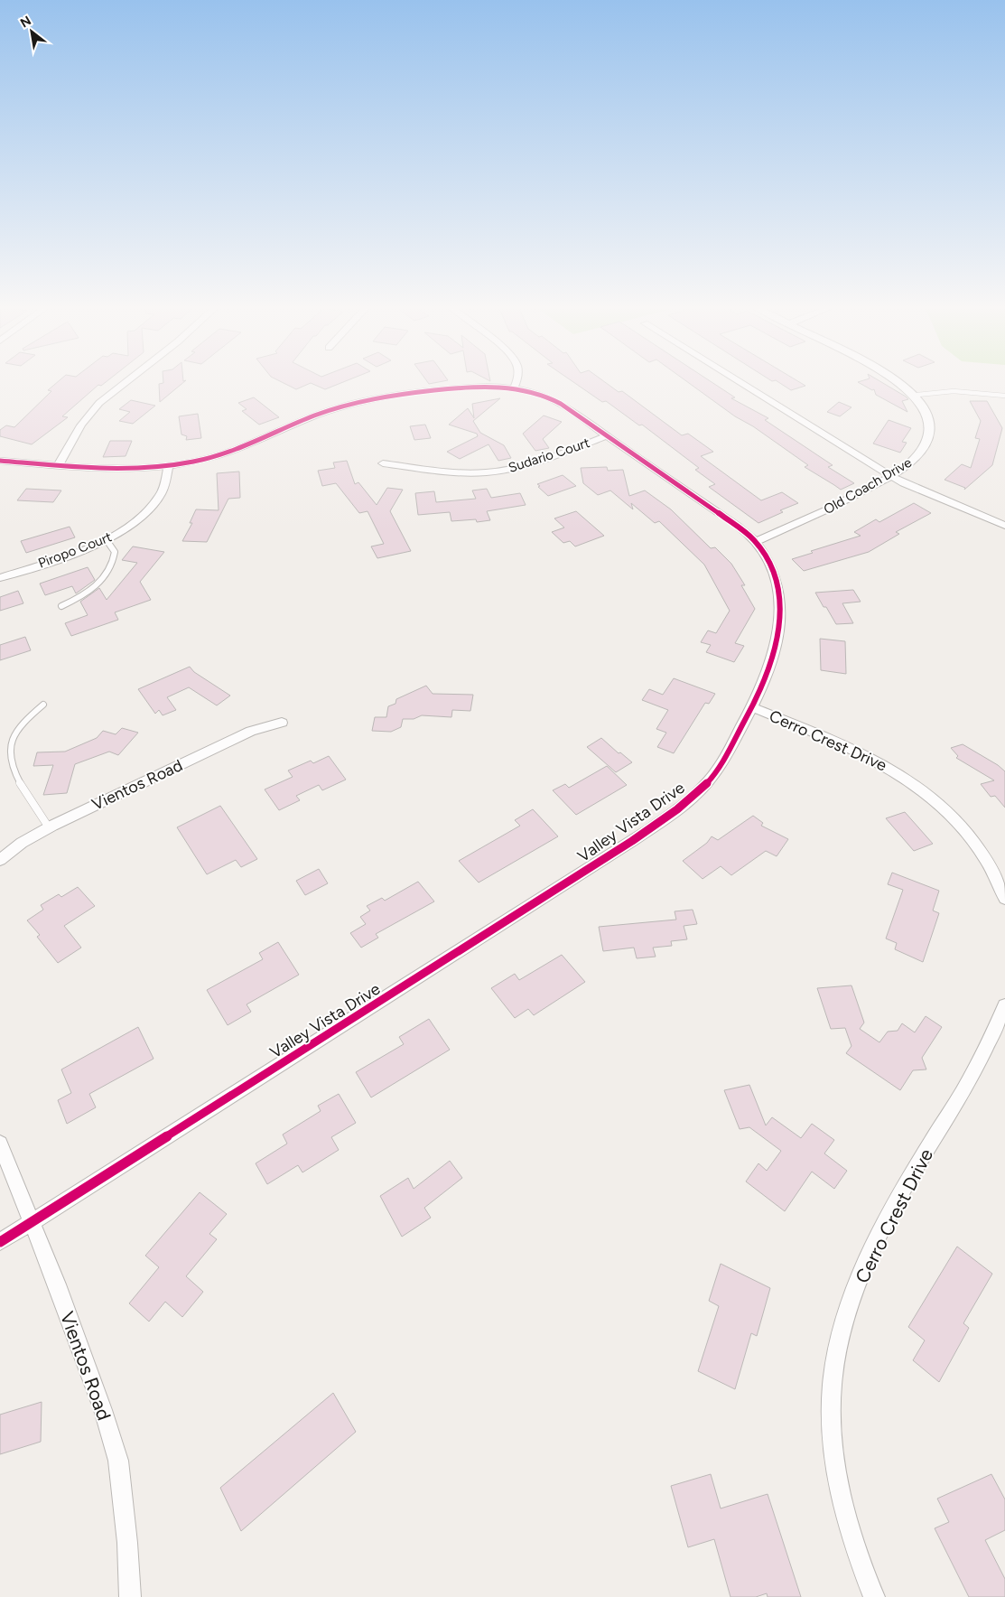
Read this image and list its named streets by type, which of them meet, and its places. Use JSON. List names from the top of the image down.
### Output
{
  "streets": {
    "street": [
      "Sudario Court",
      "Old Coach Drive",
      "Piropo Court",
      "Cerro Crest Drive",
      "Vientos Road",
      "Valley Vista Drive"
    ]
  },
  "crossings": [
    ["Sudario Court", "Valley Vista Drive"],
    ["Old Coach Drive", "Valley Vista Drive"],
    ["Piropo Court", "Valley Vista Drive"],
    ["Cerro Crest Drive", "Valley Vista Drive"],
    ["Vientos Road", "Valley Vista Drive"]
  ],
  "north": "top left"
}
